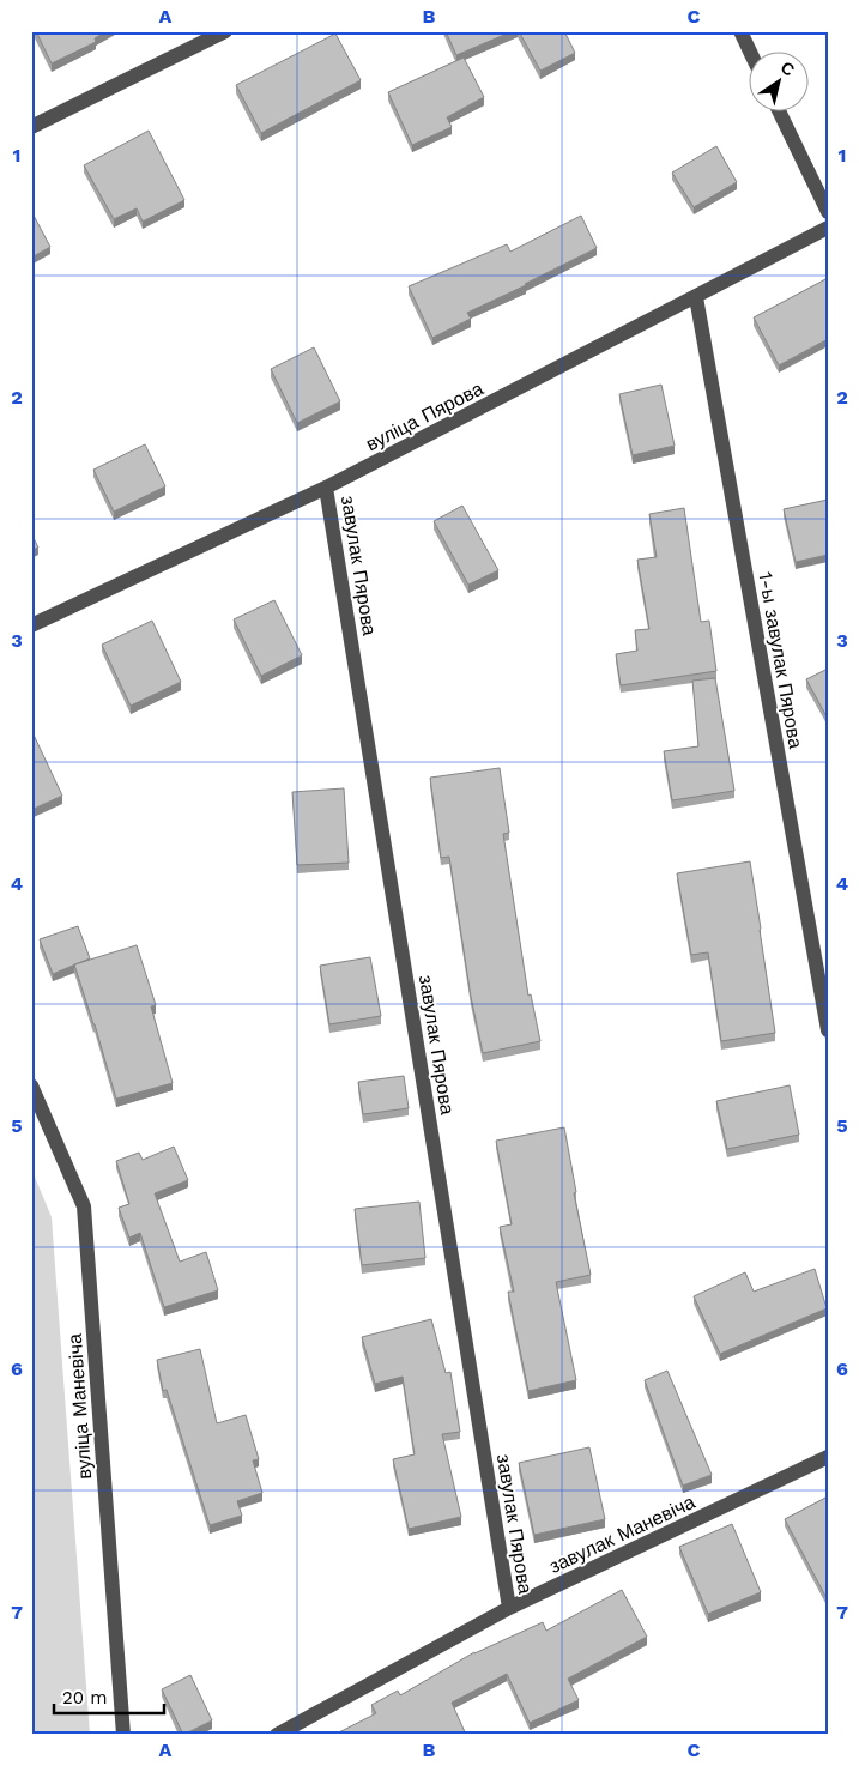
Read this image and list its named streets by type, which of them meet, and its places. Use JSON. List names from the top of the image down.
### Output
{
  "streets": {
    "street": [
      "вуліца Пярова",
      "завулак Пярова",
      "1-ы завулак Пярова",
      "вуліца Маневіча",
      "завулак Маневіча"
    ]
  },
  "crossings": [
    ["вуліца Пярова", "завулак Пярова"],
    ["вуліца Пярова", "1-ы завулак Пярова"],
    ["завулак Пярова", "завулак Маневіча"]
  ],
  "scale_bar": "20 m",
  "north": "top right",
  "grid": {
    "columns": ["A", "B", "C"],
    "rows": [
      "1",
      "2",
      "3",
      "4",
      "5",
      "6",
      "7"
    ]
  }
}
